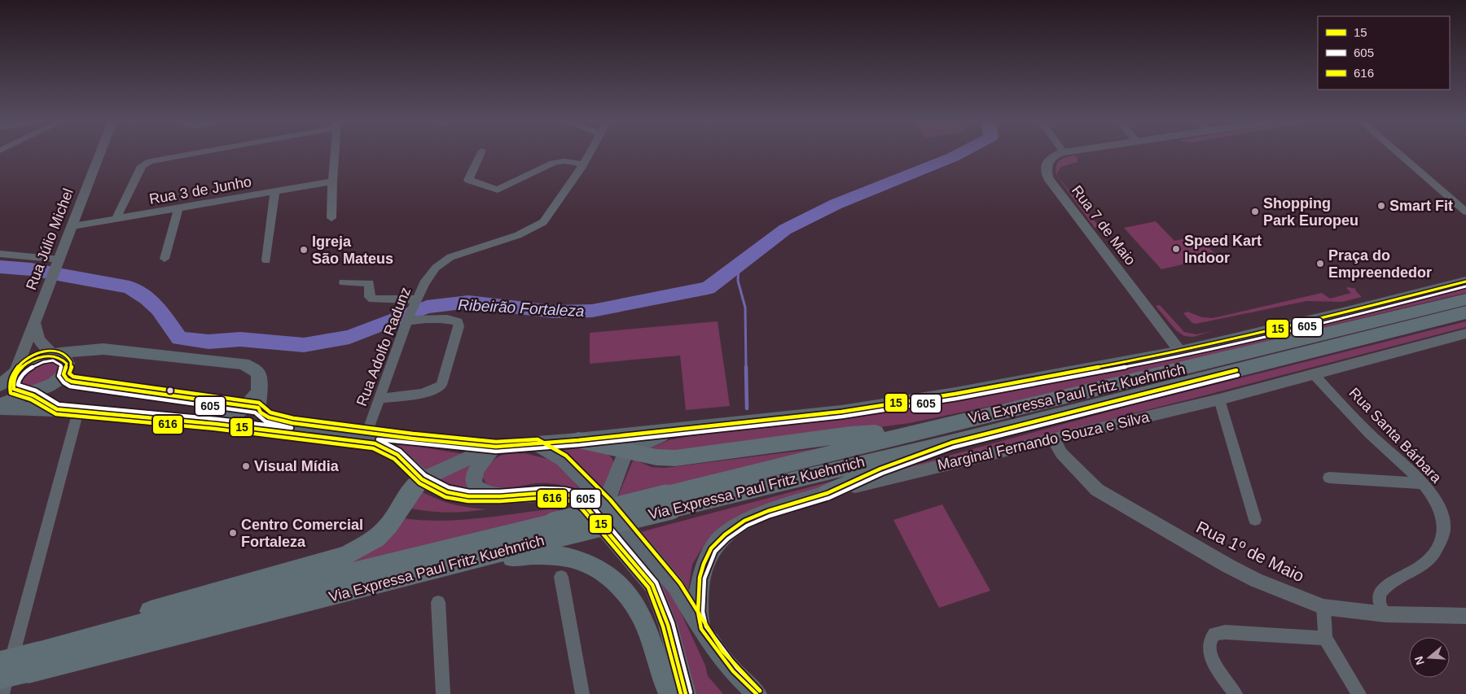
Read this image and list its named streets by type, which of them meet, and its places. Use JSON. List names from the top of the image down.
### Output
{
  "streets": {
    "main road": ["Via Expressa Paul Fritz Kuehnrich", "Marginal Fernando Souza e Silva"],
    "street": [
      "Rua 3 de Junho",
      "Rua 7 de Maio",
      "Rua Júlio Michel",
      "Rua Adolfo Radunz",
      "Rua Santa Bárbara",
      "Rua 1º de Maio"
    ]
  },
  "crossings": [
    ["Rua 3 de Junho", "Rua Júlio Michel"],
    ["Rua Santa Bárbara", "Marginal Fernando Souza e Silva"],
    ["Rua Santa Bárbara", "Rua 1º de Maio"],
    ["Marginal Fernando Souza e Silva", "Rua 1º de Maio"]
  ],
  "water": ["Ribeirão Fortaleza"],
  "places": [
    "Smart Fit",
    "Shopping Park Europeu",
    "Speed Kart Indoor",
    "Igreja São Mateus",
    "Praça do Empreendedor",
    "Visual Mídia",
    "Centro Comercial Fortaleza"
  ],
  "lines": ["transit line 15", "transit line 605", "transit line 616"],
  "legend": ["15", "605", "616"],
  "north": "left"
}
